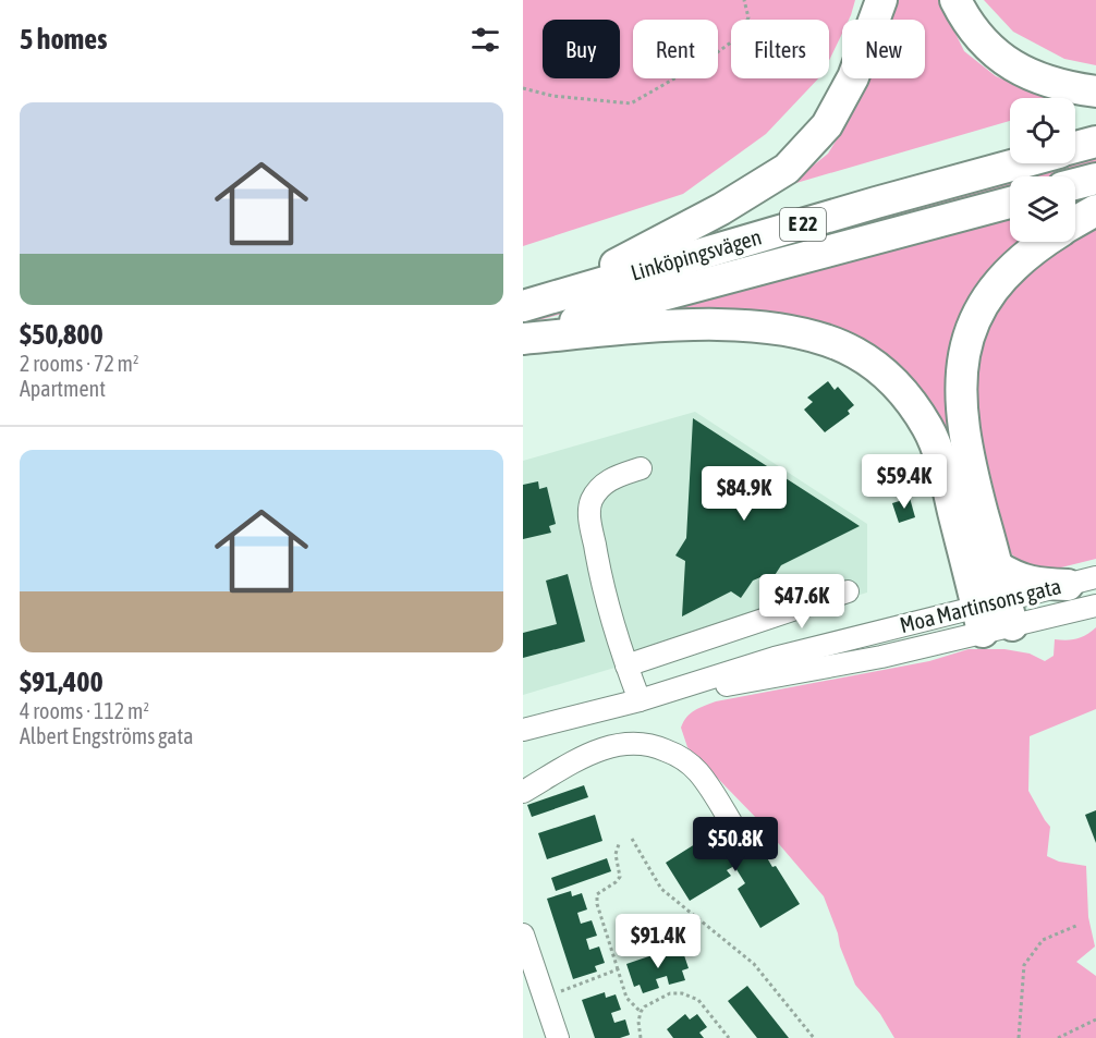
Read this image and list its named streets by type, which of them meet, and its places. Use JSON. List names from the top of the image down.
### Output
{
  "streets": {
    "highway": ["E 22", "Linköpingsvägen"],
    "street": ["Moa Martinsons gata"]
  },
  "page": {
    "heading": "5 homes",
    "chip": [
      "Buy",
      "Rent",
      "Filters",
      "New"
    ],
    "list": [
      {
        "name": "$50,800",
        "note": "2 rooms · 72 m² · Apartment"
      },
      {
        "name": "$91,400",
        "note": "4 rooms · 112 m² · Albert Engströms gata"
      }
    ],
    "price": [
      "$59.4K",
      "$84.9K",
      "$47.6K",
      "$50.8K",
      "$91.4K"
    ]
  }
}
